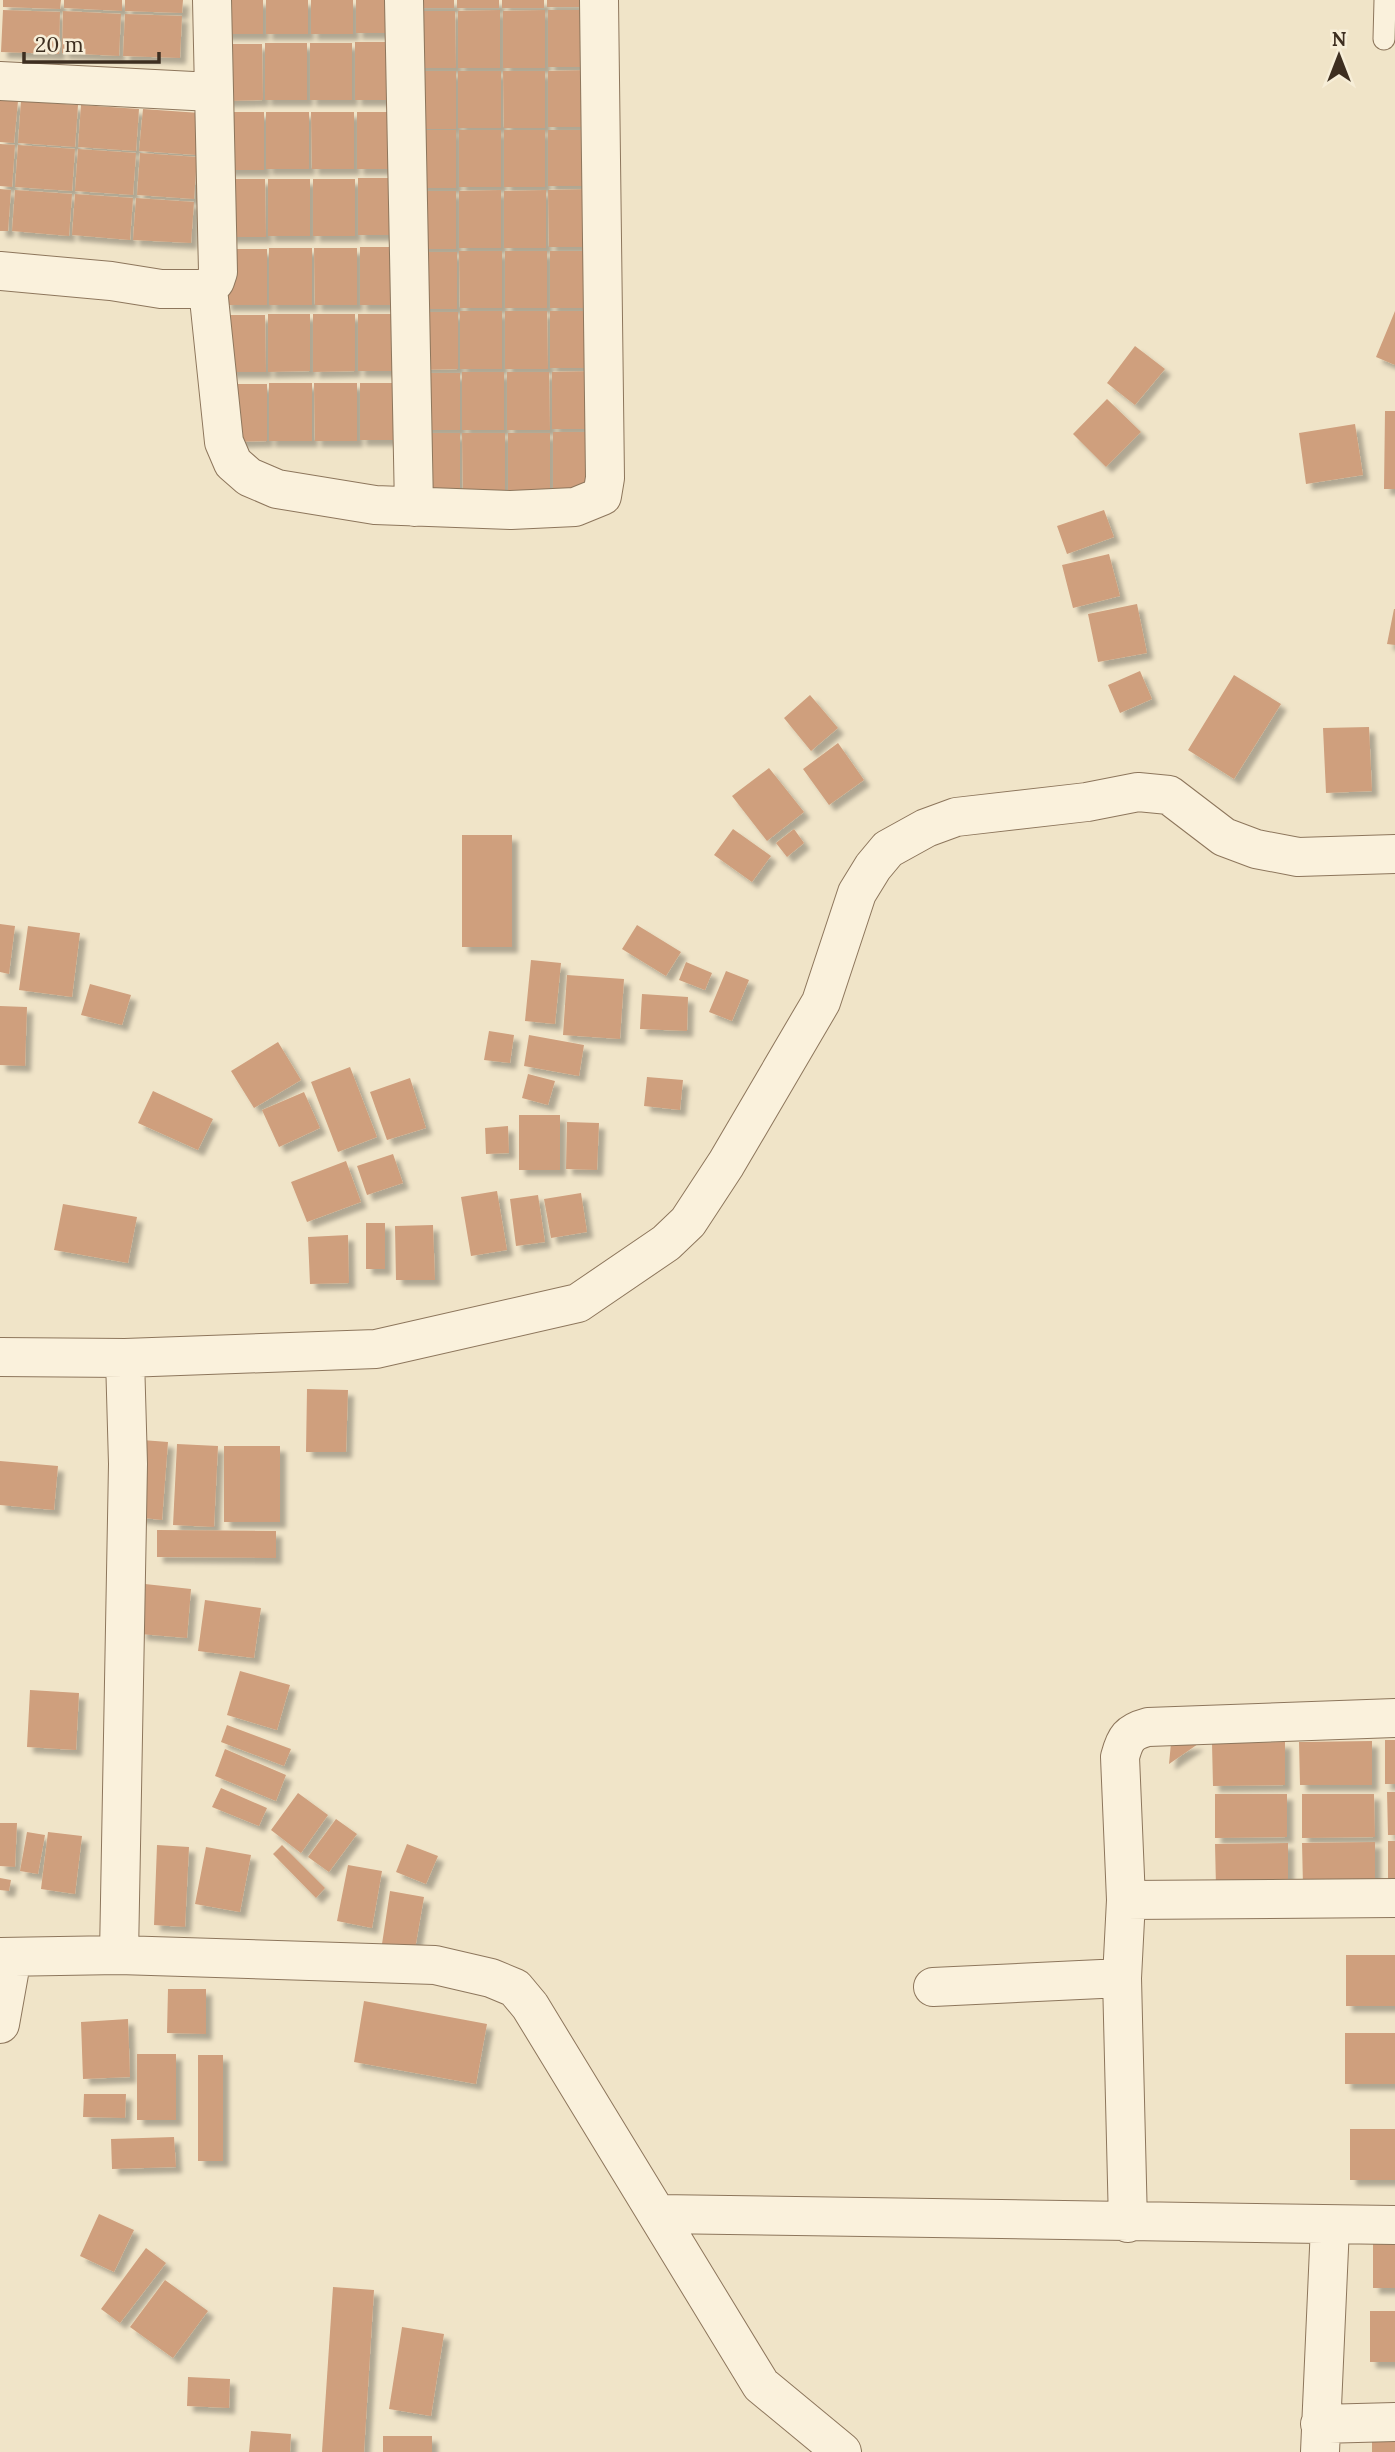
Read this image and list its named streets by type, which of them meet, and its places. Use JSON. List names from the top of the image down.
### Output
{
  "scale_bar": "20 m",
  "north": "top"
}
